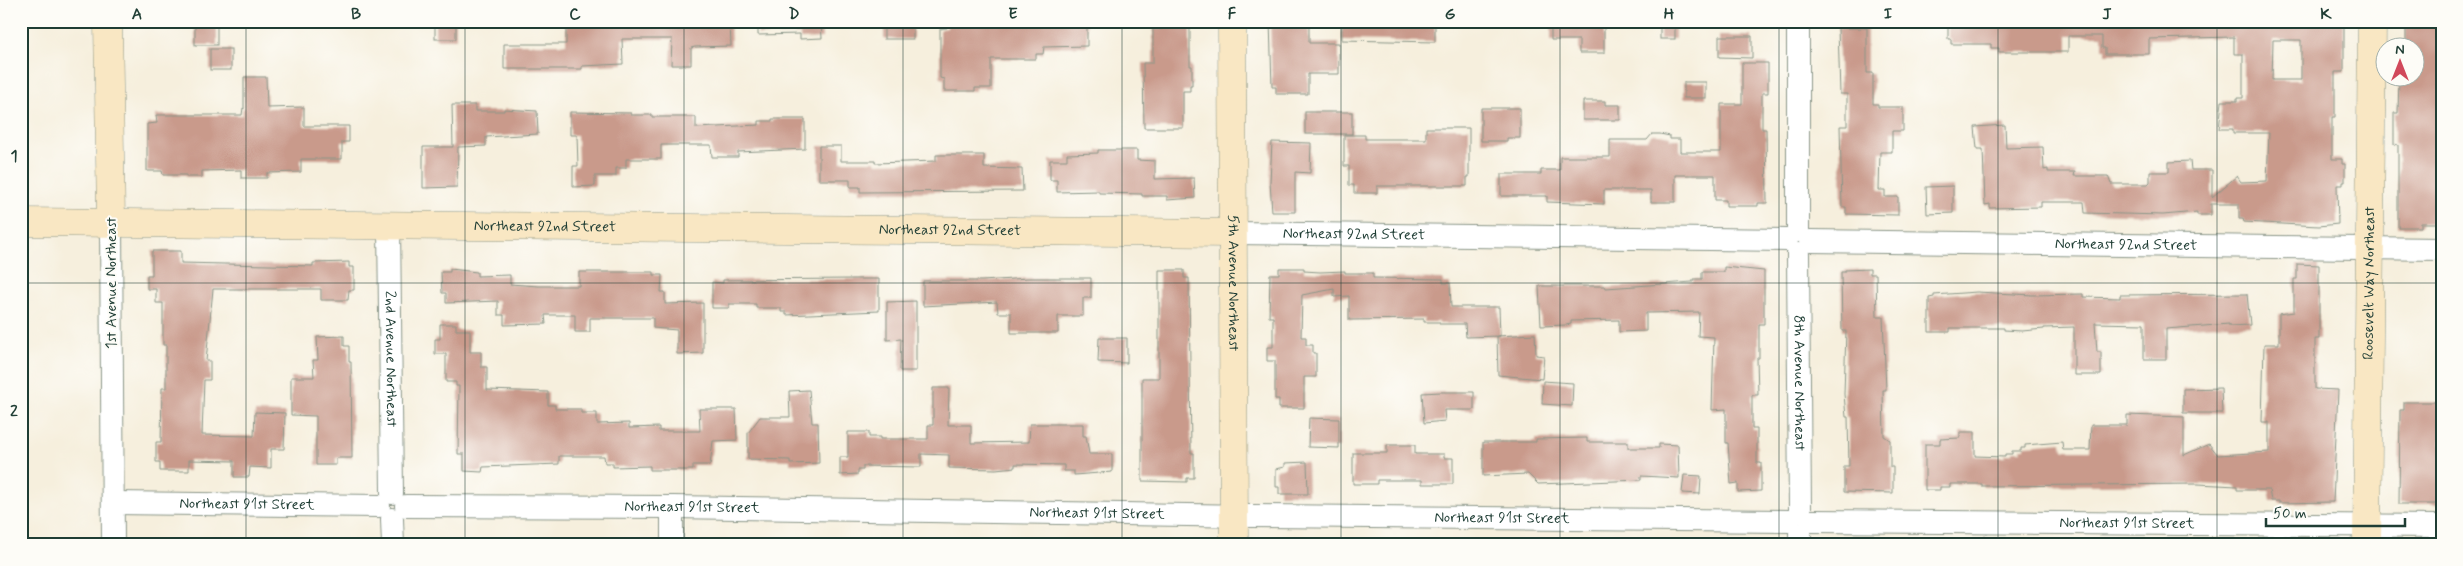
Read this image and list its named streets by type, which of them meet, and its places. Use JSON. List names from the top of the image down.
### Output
{
  "streets": {
    "street": [
      "Northeast 92nd Street",
      "1st Avenue Northeast",
      "5th Avenue Northeast",
      "Roosevelt Way Northeast",
      "2nd Avenue Northeast",
      "8th Avenue Northeast",
      "Northeast 91st Street"
    ]
  },
  "crossings": [
    ["Northeast 92nd Street", "1st Avenue Northeast"],
    ["Northeast 92nd Street", "5th Avenue Northeast"],
    ["Northeast 92nd Street", "Roosevelt Way Northeast"],
    ["Northeast 92nd Street", "2nd Avenue Northeast"],
    ["Northeast 92nd Street", "8th Avenue Northeast"],
    ["1st Avenue Northeast", "Northeast 91st Street"],
    ["5th Avenue Northeast", "Northeast 91st Street"],
    ["Roosevelt Way Northeast", "Northeast 91st Street"],
    ["2nd Avenue Northeast", "Northeast 91st Street"],
    ["8th Avenue Northeast", "Northeast 91st Street"]
  ],
  "scale_bar": "50 m",
  "north": "top",
  "grid": {
    "columns": [
      "A",
      "B",
      "C",
      "D",
      "E",
      "F",
      "G",
      "H",
      "I",
      "J",
      "K"
    ],
    "rows": ["1", "2"]
  }
}
